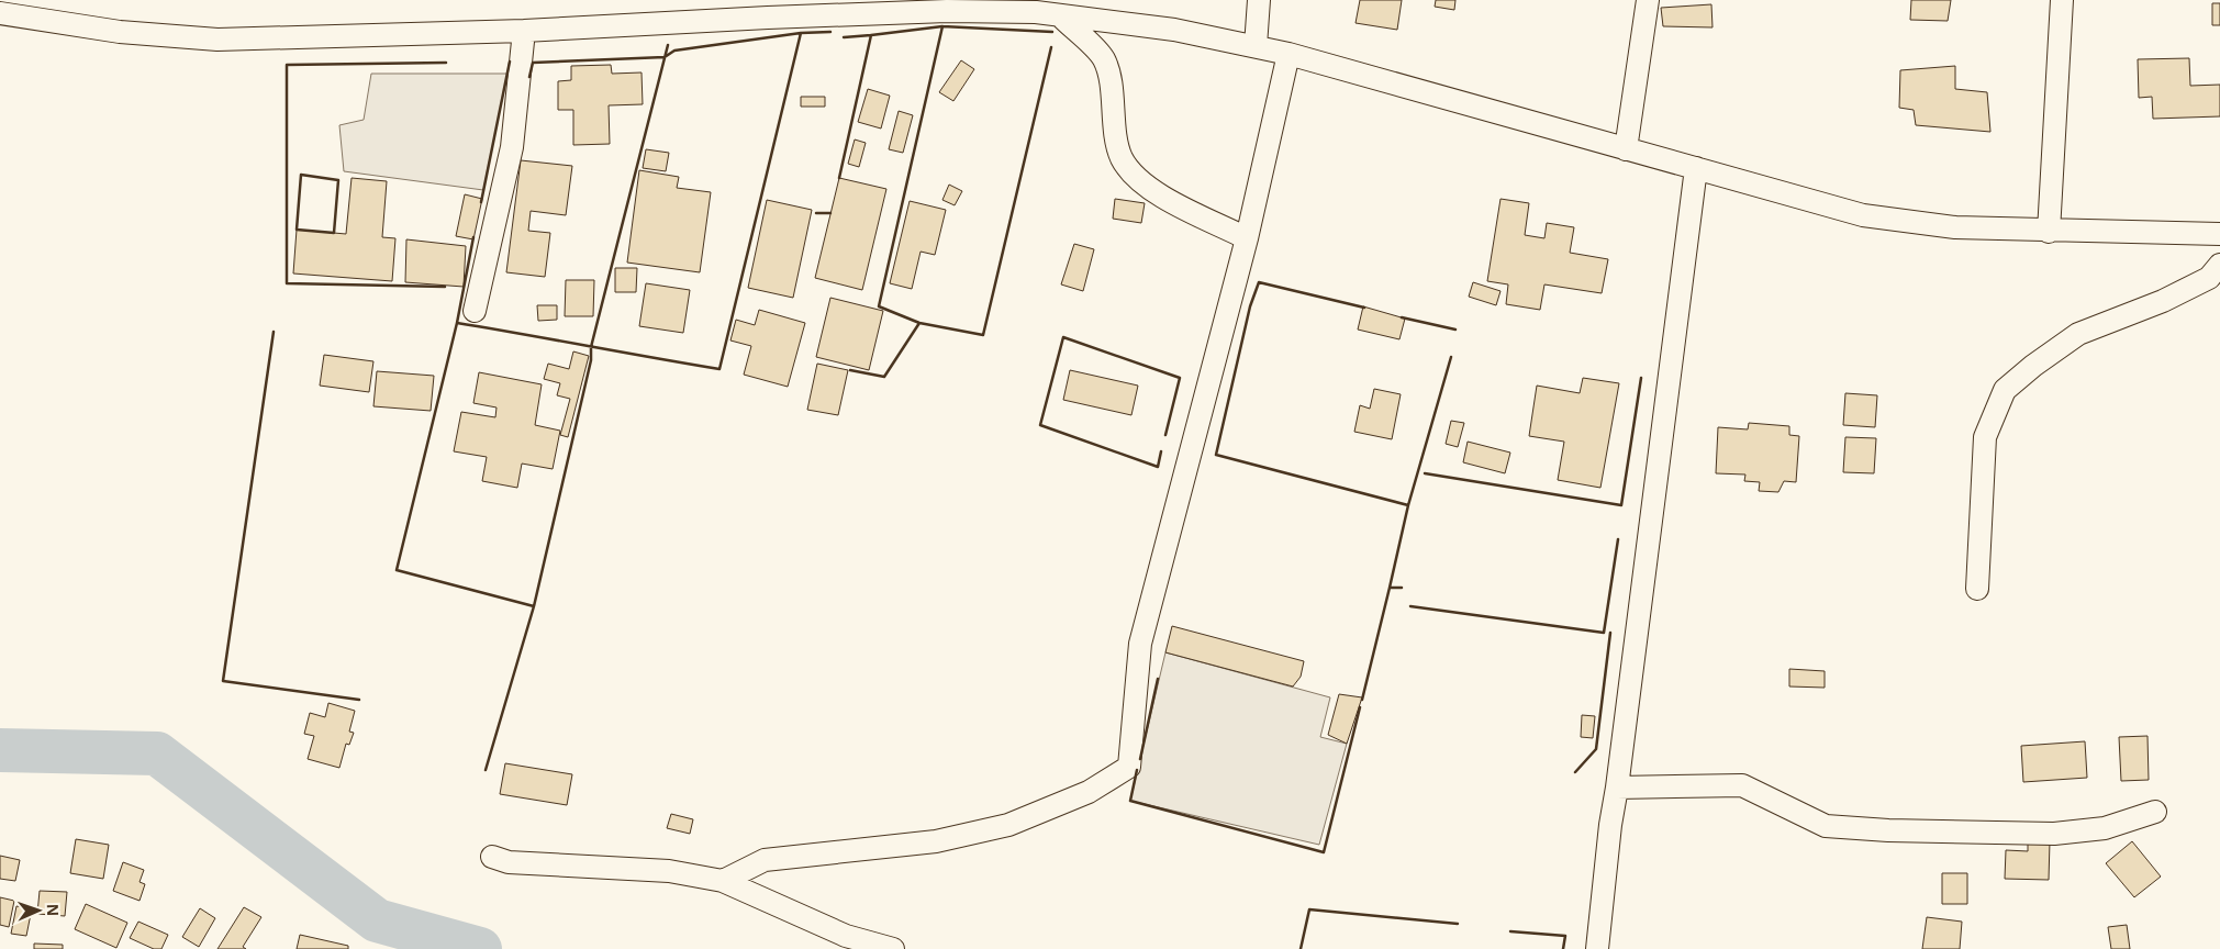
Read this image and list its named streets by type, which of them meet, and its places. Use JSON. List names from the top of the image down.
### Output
{
  "north": "right"
}
